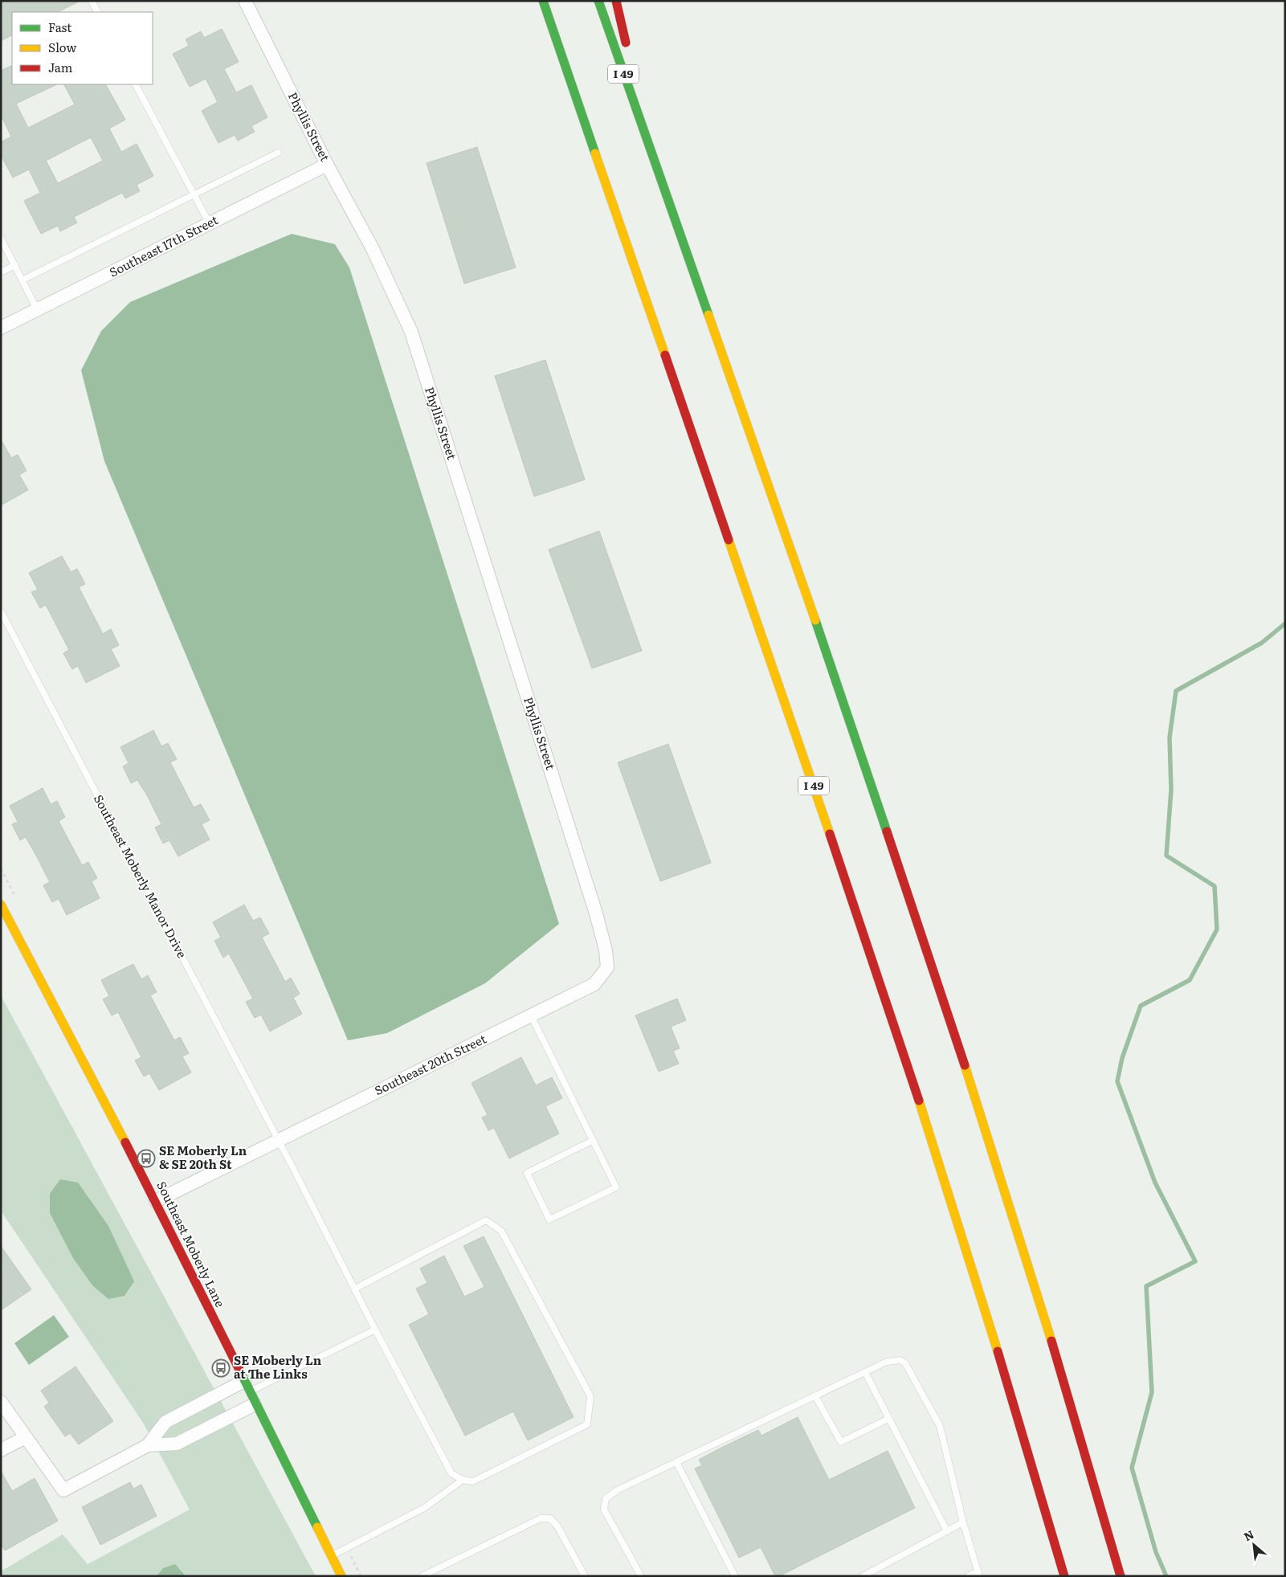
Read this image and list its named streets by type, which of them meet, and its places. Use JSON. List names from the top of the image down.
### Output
{
  "streets": {
    "main road": ["I 49", "Southeast Moberly Lane"],
    "street": ["Phyllis Street", "Southeast 17th Street", "Southeast 20th Street"],
    "lane": ["Southeast Moberly Manor Drive"]
  },
  "crossings": [
    ["Phyllis Street", "Southeast 17th Street"],
    ["Phyllis Street", "Southeast 20th Street"],
    ["Southeast Moberly Manor Drive", "Southeast 20th Street"],
    ["Southeast 20th Street", "Southeast Moberly Lane"]
  ],
  "places": {
    "bus stop": ["SE Moberly Ln & SE 20th St", "SE Moberly Ln at The Links"]
  },
  "legend": ["Fast", "Slow", "Jam"],
  "north": "top left"
}
